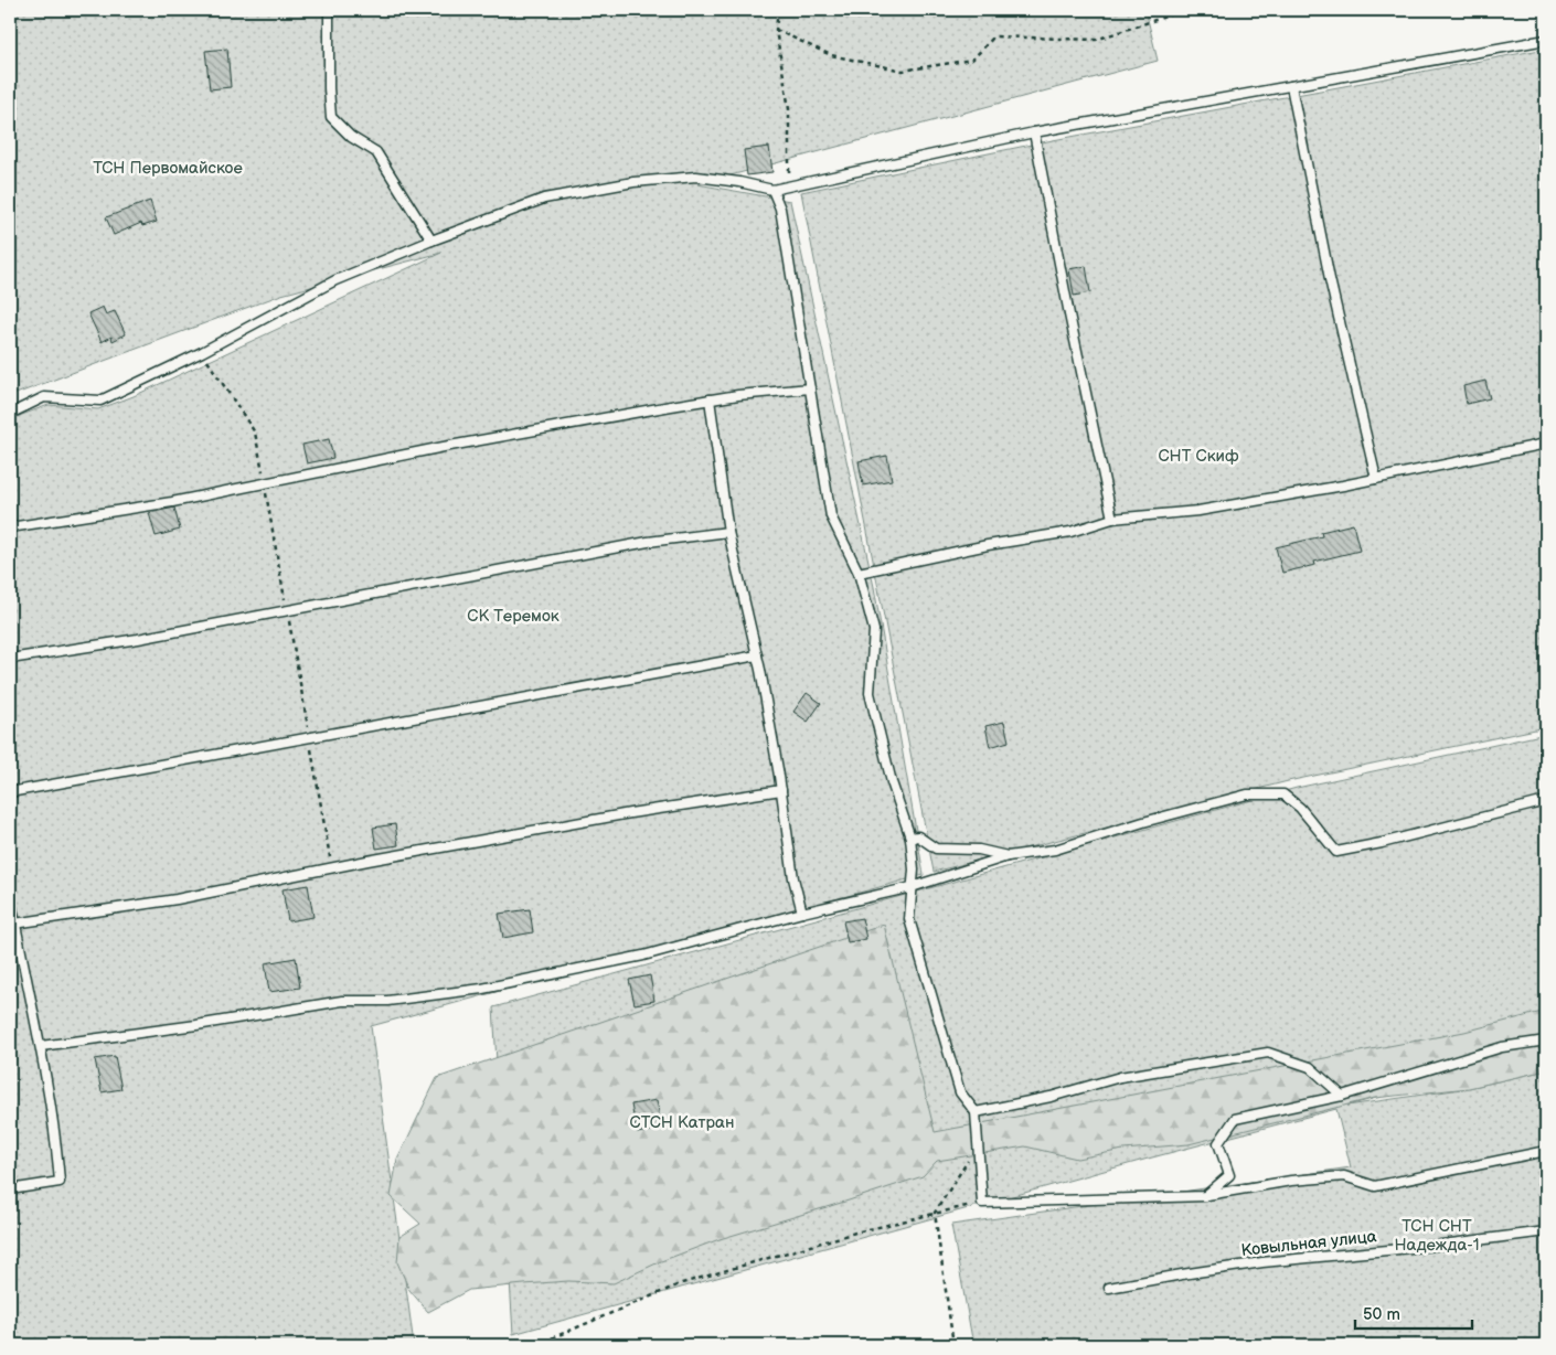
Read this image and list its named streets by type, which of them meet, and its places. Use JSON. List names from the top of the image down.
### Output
{
  "streets": {
    "lane": ["Ковыльная улица"]
  },
  "parks": [
    "ТСН Первомайское",
    "СНТ Скиф",
    "СК Теремок",
    "СТСН Катран",
    "ТСН СНТ Надежда-1"
  ],
  "scale_bar": "50 m"
}
